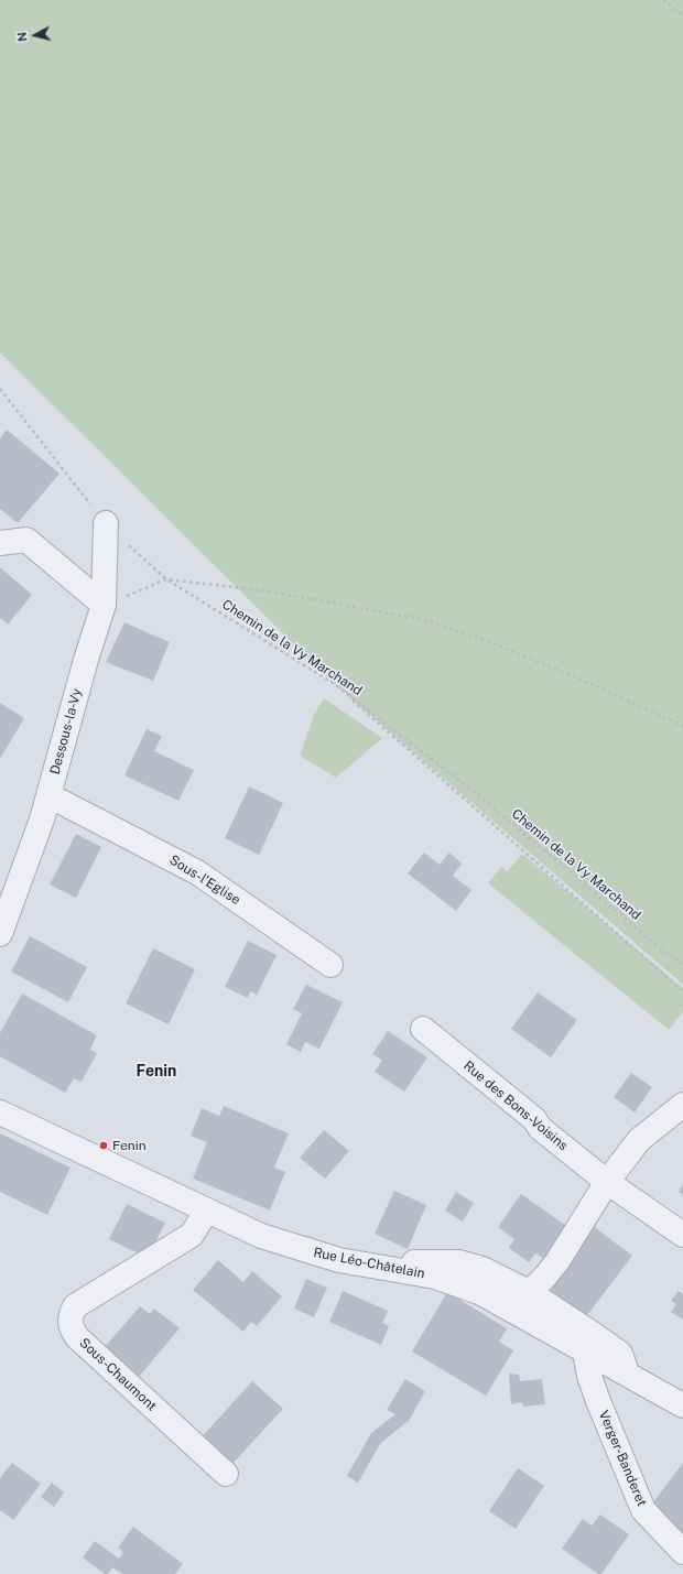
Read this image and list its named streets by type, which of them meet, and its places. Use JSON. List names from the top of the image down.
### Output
{
  "streets": {
    "street": [
      "Dessous-la-Vy",
      "Sous-l'Eglise",
      "Rue des Bons-Voisins",
      "Rue Léo-Châtelain",
      "Sous-Chaumont",
      "Verger-Banderet"
    ],
    "path": ["Chemin de la Vy Marchand"]
  },
  "crossings": [
    ["Chemin de la Vy Marchand", "Dessous-la-Vy"],
    ["Dessous-la-Vy", "Sous-l'Eglise"],
    ["Rue Léo-Châtelain", "Sous-Chaumont"],
    ["Rue Léo-Châtelain", "Verger-Banderet"]
  ],
  "districts": ["Fenin"],
  "places": ["Fenin"],
  "north": "left"
}
